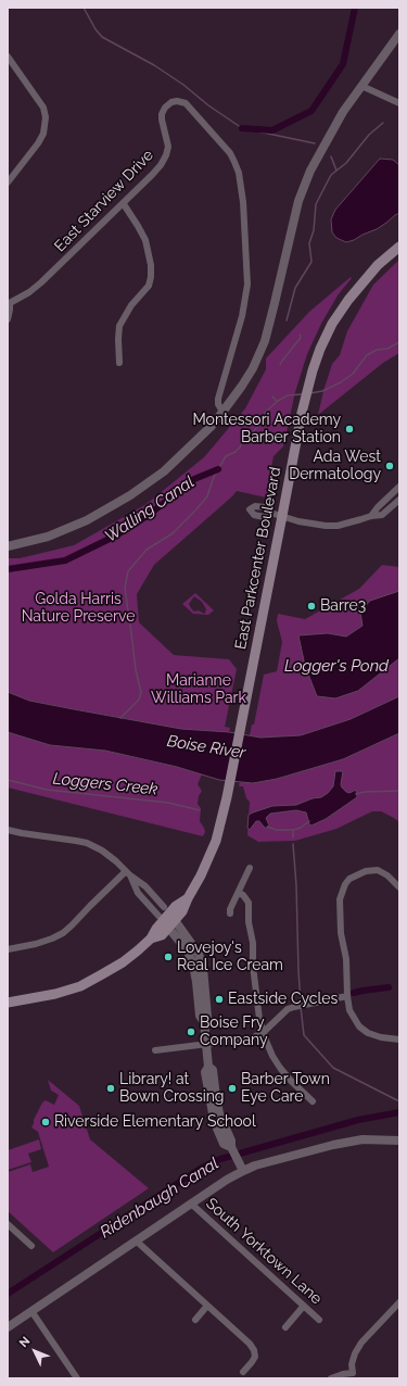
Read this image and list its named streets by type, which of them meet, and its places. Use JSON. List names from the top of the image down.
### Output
{
  "streets": {
    "main road": ["East Parkcenter Boulevard"],
    "street": ["East Starview Drive", "South Yorktown Lane"]
  },
  "water": [
    "Walling Canal",
    "Logger's Pond",
    "Boise River",
    "Loggers Creek",
    "Ridenbaugh Canal"
  ],
  "parks": ["Golda Harris Nature Preserve", "Marianne Williams Park"],
  "places": [
    "Montessori Academy Barber Station",
    "Ada West Dermatology",
    "Barre3",
    "Lovejoy's Real Ice Cream",
    "Eastside Cycles",
    "Boise Fry Company",
    "Library! at Bown Crossing",
    "Barber Town Eye Care",
    "Riverside Elementary School"
  ],
  "north": "top left"
}
